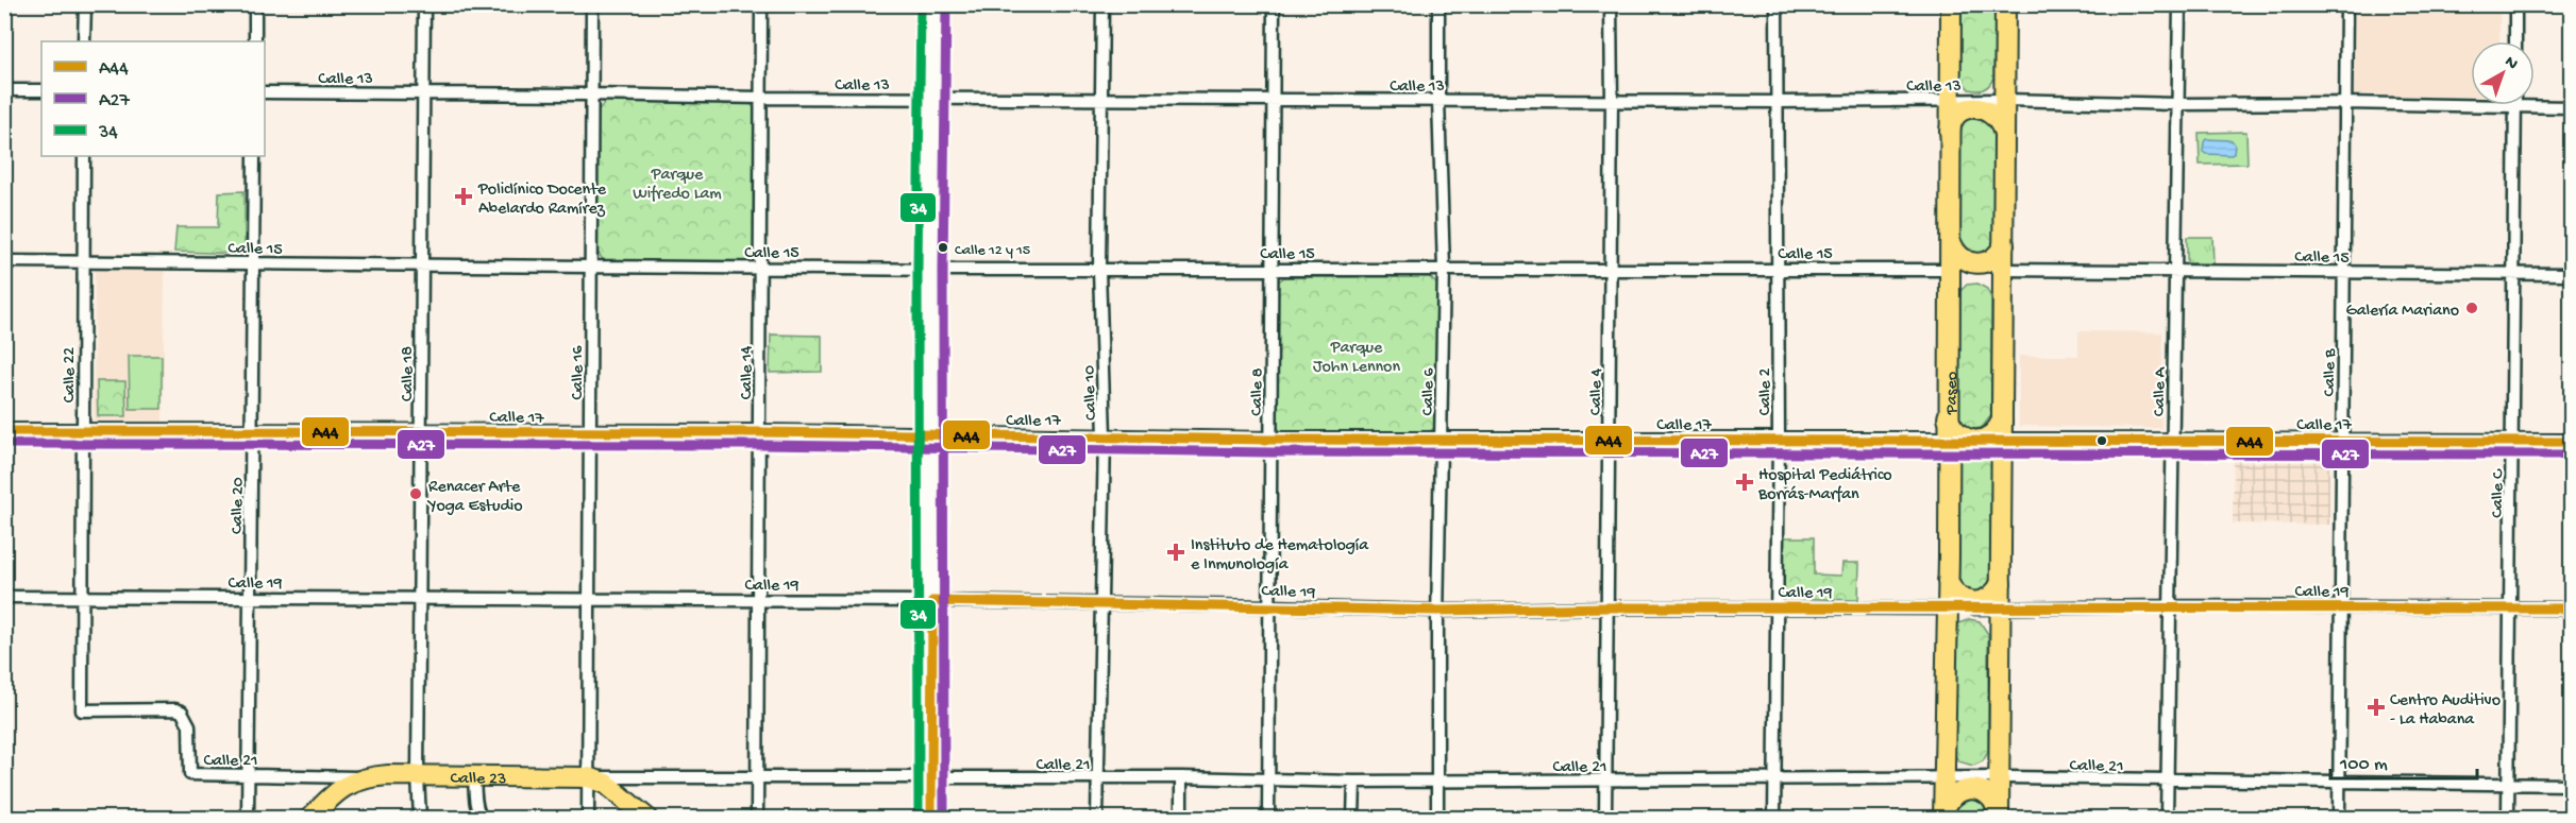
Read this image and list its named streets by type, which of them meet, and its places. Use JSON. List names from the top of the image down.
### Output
{
  "streets": {
    "main road": ["Paseo", "Calle 23"],
    "street": [
      "Calle 13",
      "Calle 15",
      "Calle 16",
      "Calle 14",
      "Calle B",
      "Calle 18",
      "Calle 22",
      "Calle 8",
      "Calle 6",
      "Calle 4",
      "Calle 2",
      "Calle A",
      "Calle 10",
      "Calle 17",
      "Calle C",
      "Calle 20",
      "Calle 19",
      "Calle 21"
    ]
  },
  "crossings": [
    ["Calle 13", "Calle 16"],
    ["Calle 13", "Calle 14"],
    ["Calle 13", "Calle B"],
    ["Calle 13", "Calle 18"],
    ["Calle 13", "Calle 8"],
    ["Calle 13", "Calle 6"],
    ["Calle 13", "Calle 4"],
    ["Calle 13", "Calle 2"],
    ["Calle 13", "Calle A"],
    ["Calle 13", "Calle 10"],
    ["Calle 13", "Paseo"],
    ["Calle 13", "Calle C"],
    ["Calle 15", "Calle 16"],
    ["Calle 15", "Calle 14"],
    ["Calle 15", "Calle B"],
    ["Calle 15", "Calle 18"],
    ["Calle 15", "Calle 22"],
    ["Calle 15", "Calle 8"],
    ["Calle 15", "Calle 6"],
    ["Calle 15", "Calle 4"],
    ["Calle 15", "Calle 2"],
    ["Calle 15", "Calle A"],
    ["Calle 15", "Calle 10"],
    ["Calle 15", "Paseo"],
    ["Calle 15", "Calle C"],
    ["Calle 15", "Calle 20"],
    ["Calle 16", "Calle 17"],
    ["Calle 16", "Calle 19"],
    ["Calle 16", "Calle 21"],
    ["Calle 16", "Calle 23"],
    ["Calle 14", "Calle 17"],
    ["Calle 14", "Calle 19"],
    ["Calle 14", "Calle 21"],
    ["Calle B", "Calle 17"],
    ["Calle B", "Calle 19"],
    ["Calle B", "Calle 21"],
    ["Calle 18", "Calle 17"],
    ["Calle 18", "Calle 19"],
    ["Calle 18", "Calle 23"],
    ["Calle 22", "Calle 17"],
    ["Calle 22", "Calle 19"],
    ["Calle 22", "Calle 21"],
    ["Calle 8", "Calle 17"],
    ["Calle 8", "Calle 19"],
    ["Calle 8", "Calle 21"],
    ["Calle 6", "Calle 17"],
    ["Calle 6", "Calle 19"],
    ["Calle 6", "Calle 21"],
    ["Calle 4", "Calle 17"],
    ["Calle 4", "Calle 19"],
    ["Calle 4", "Calle 21"],
    ["Calle 2", "Calle 17"],
    ["Calle 2", "Calle 19"],
    ["Calle 2", "Calle 21"],
    ["Calle A", "Calle 17"],
    ["Calle A", "Calle 19"],
    ["Calle A", "Calle 21"],
    ["Calle 10", "Calle 17"],
    ["Calle 10", "Calle 19"],
    ["Calle 10", "Calle 21"],
    ["Paseo", "Calle 17"],
    ["Paseo", "Calle 19"],
    ["Paseo", "Calle 21"],
    ["Calle 17", "Calle C"],
    ["Calle 17", "Calle 20"],
    ["Calle C", "Calle 19"],
    ["Calle C", "Calle 21"],
    ["Calle 20", "Calle 19"],
    ["Calle 20", "Calle 21"],
    ["Calle 21", "Calle 23"]
  ],
  "parks": ["Parque Wifredo Lam", "Parque John Lennon"],
  "places": {
    "health": [
      "Policlínico Docente Abelardo Ramírez",
      "Hospital Pediátrico Borrás-Marfan",
      "Instituto de Hematología e Inmunología",
      "Centro Auditivo - La Habana"
    ],
    "other": ["Calle 12 y 15", "Galería Mariano", "Renacer Arte Yoga Estudio"]
  },
  "lines": ["transit line A27", "transit line 34", "transit line A44"],
  "legend": ["A44", "A27", "34"],
  "scale_bar": "100 m",
  "north": "top right"
}
